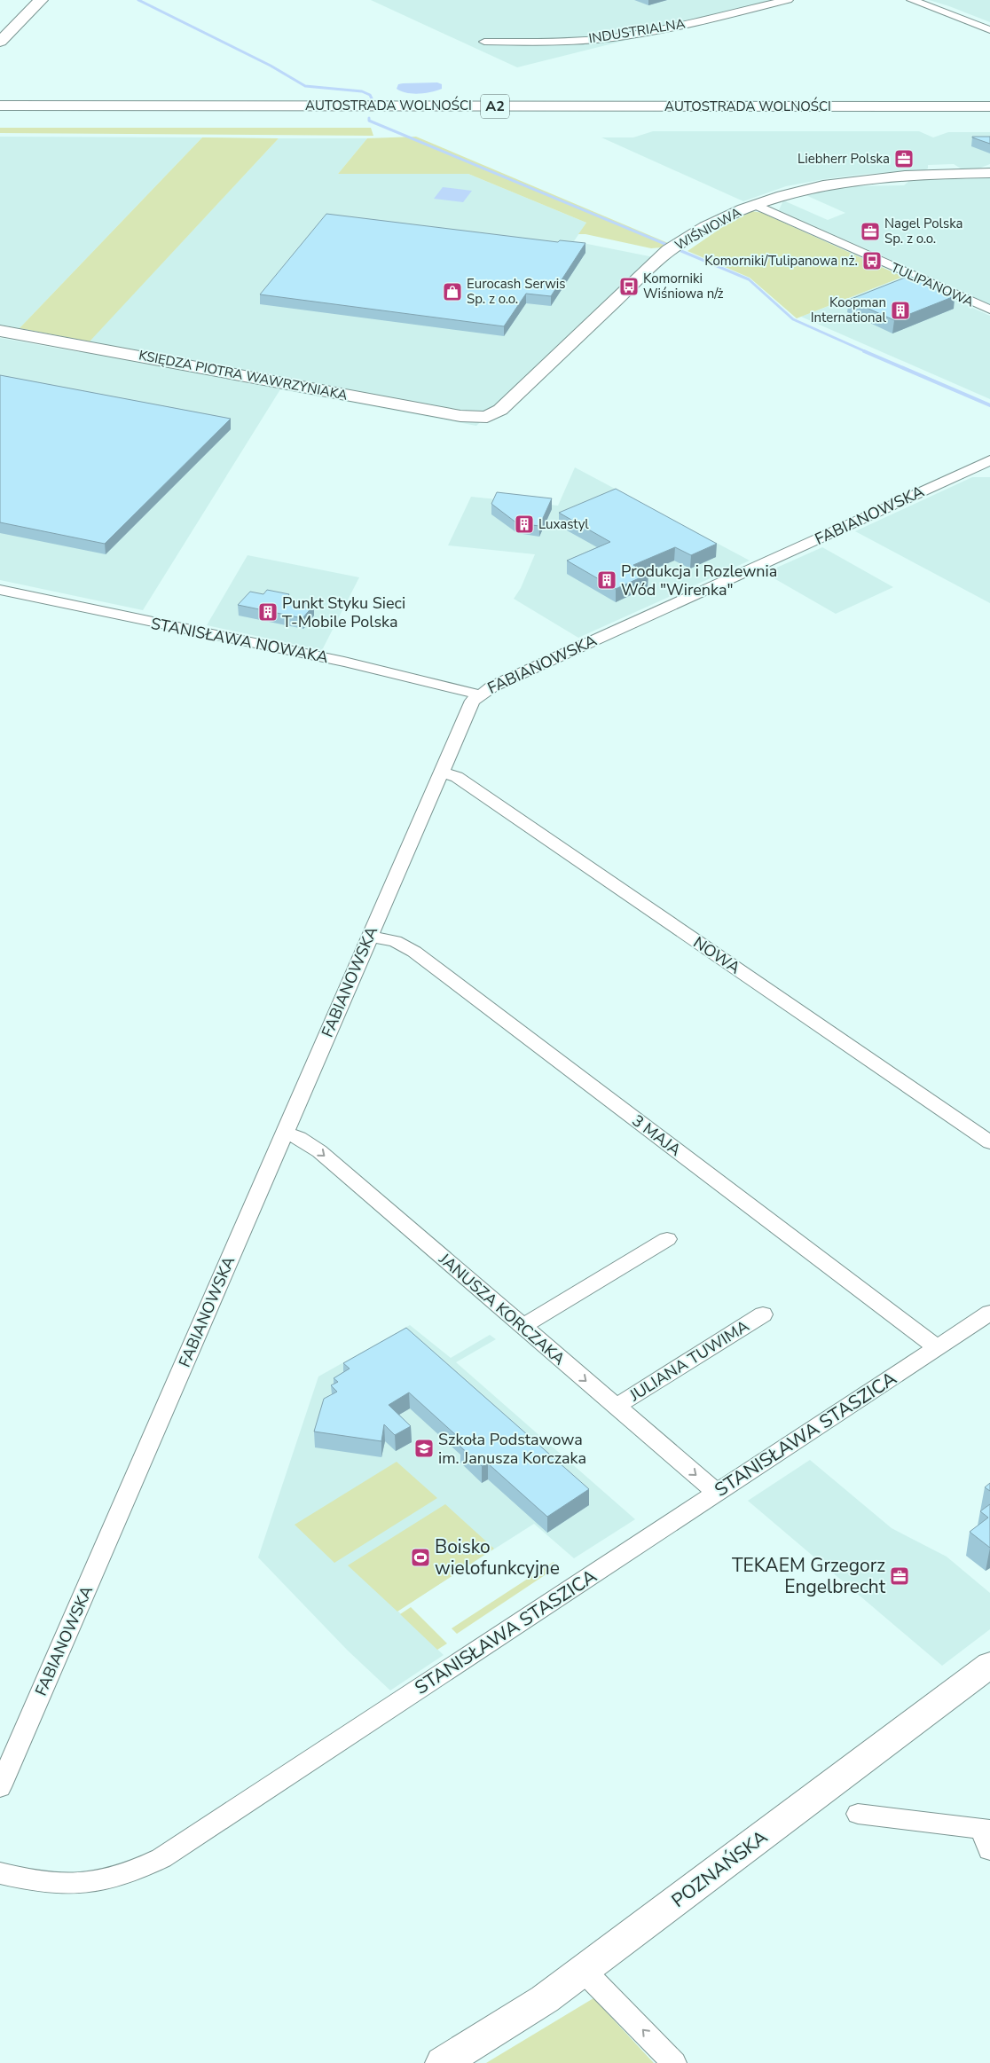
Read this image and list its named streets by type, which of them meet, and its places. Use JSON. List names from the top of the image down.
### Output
{
  "streets": {
    "main road": [
      "AUTOSTRADA WOLNOŚCI",
      "A2",
      "WIŚNIOWA",
      "KSIĘDZA PIOTRA WAWRZYNIAKA",
      "POZNAŃSKA"
    ],
    "street": [
      "INDUSTRIALNA",
      "TULIPANOWA",
      "FABIANOWSKA",
      "STANISŁAWA NOWAKA",
      "NOWA",
      "3 MAJA",
      "JANUSZA KORCZAKA",
      "JULIANA TUWIMA",
      "STANISŁAWA STASZICA"
    ]
  },
  "crossings": [
    ["WIŚNIOWA", "TULIPANOWA"],
    ["WIŚNIOWA", "KSIĘDZA PIOTRA WAWRZYNIAKA"],
    ["FABIANOWSKA", "STANISŁAWA NOWAKA"],
    ["FABIANOWSKA", "NOWA"],
    ["FABIANOWSKA", "3 MAJA"],
    ["FABIANOWSKA", "JANUSZA KORCZAKA"],
    ["3 MAJA", "STANISŁAWA STASZICA"],
    ["JANUSZA KORCZAKA", "JULIANA TUWIMA"],
    ["JANUSZA KORCZAKA", "STANISŁAWA STASZICA"]
  ],
  "one_way": ["JANUSZA KORCZAKA"],
  "places": {
    "office": ["Liebherr Polska", "Nagel Polska Sp. z o.o.", "TEKAEM Grzegorz Engelbrecht"],
    "bus stop": ["Komorniki/Tulipanowa nż.", "Komorniki Wiśniowa n/ż"],
    "shop": ["Eurocash Serwis Sp. z o.o."],
    "building": [
      "Koopman International",
      "Luxastyl",
      "Produkcja i Rozlewnia Wód \"Wirenka\"",
      "Punkt Styku Sieci T-Mobile Polska"
    ],
    "school or university": ["Szkoła Podstawowa im. Janusza Korczaka"],
    "sports": ["Boisko wielofunkcyjne"]
  }
}
